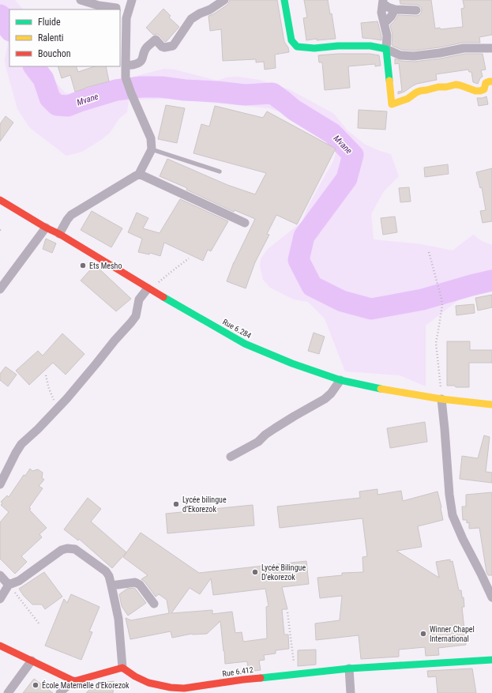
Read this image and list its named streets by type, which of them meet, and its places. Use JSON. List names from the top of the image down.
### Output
{
  "streets": {
    "street": ["Rue 6.284", "Rue 6.412"]
  },
  "water": ["Mvane"],
  "places": [
    "Ets Mesho",
    "Lycée bilingue d’Ekorezok",
    "Lycée Bilingue D'ekorezok",
    "Winner Chapel International",
    "École Maternelle d'Ekorezok"
  ],
  "legend": ["Fluide", "Ralenti", "Bouchon"]
}
